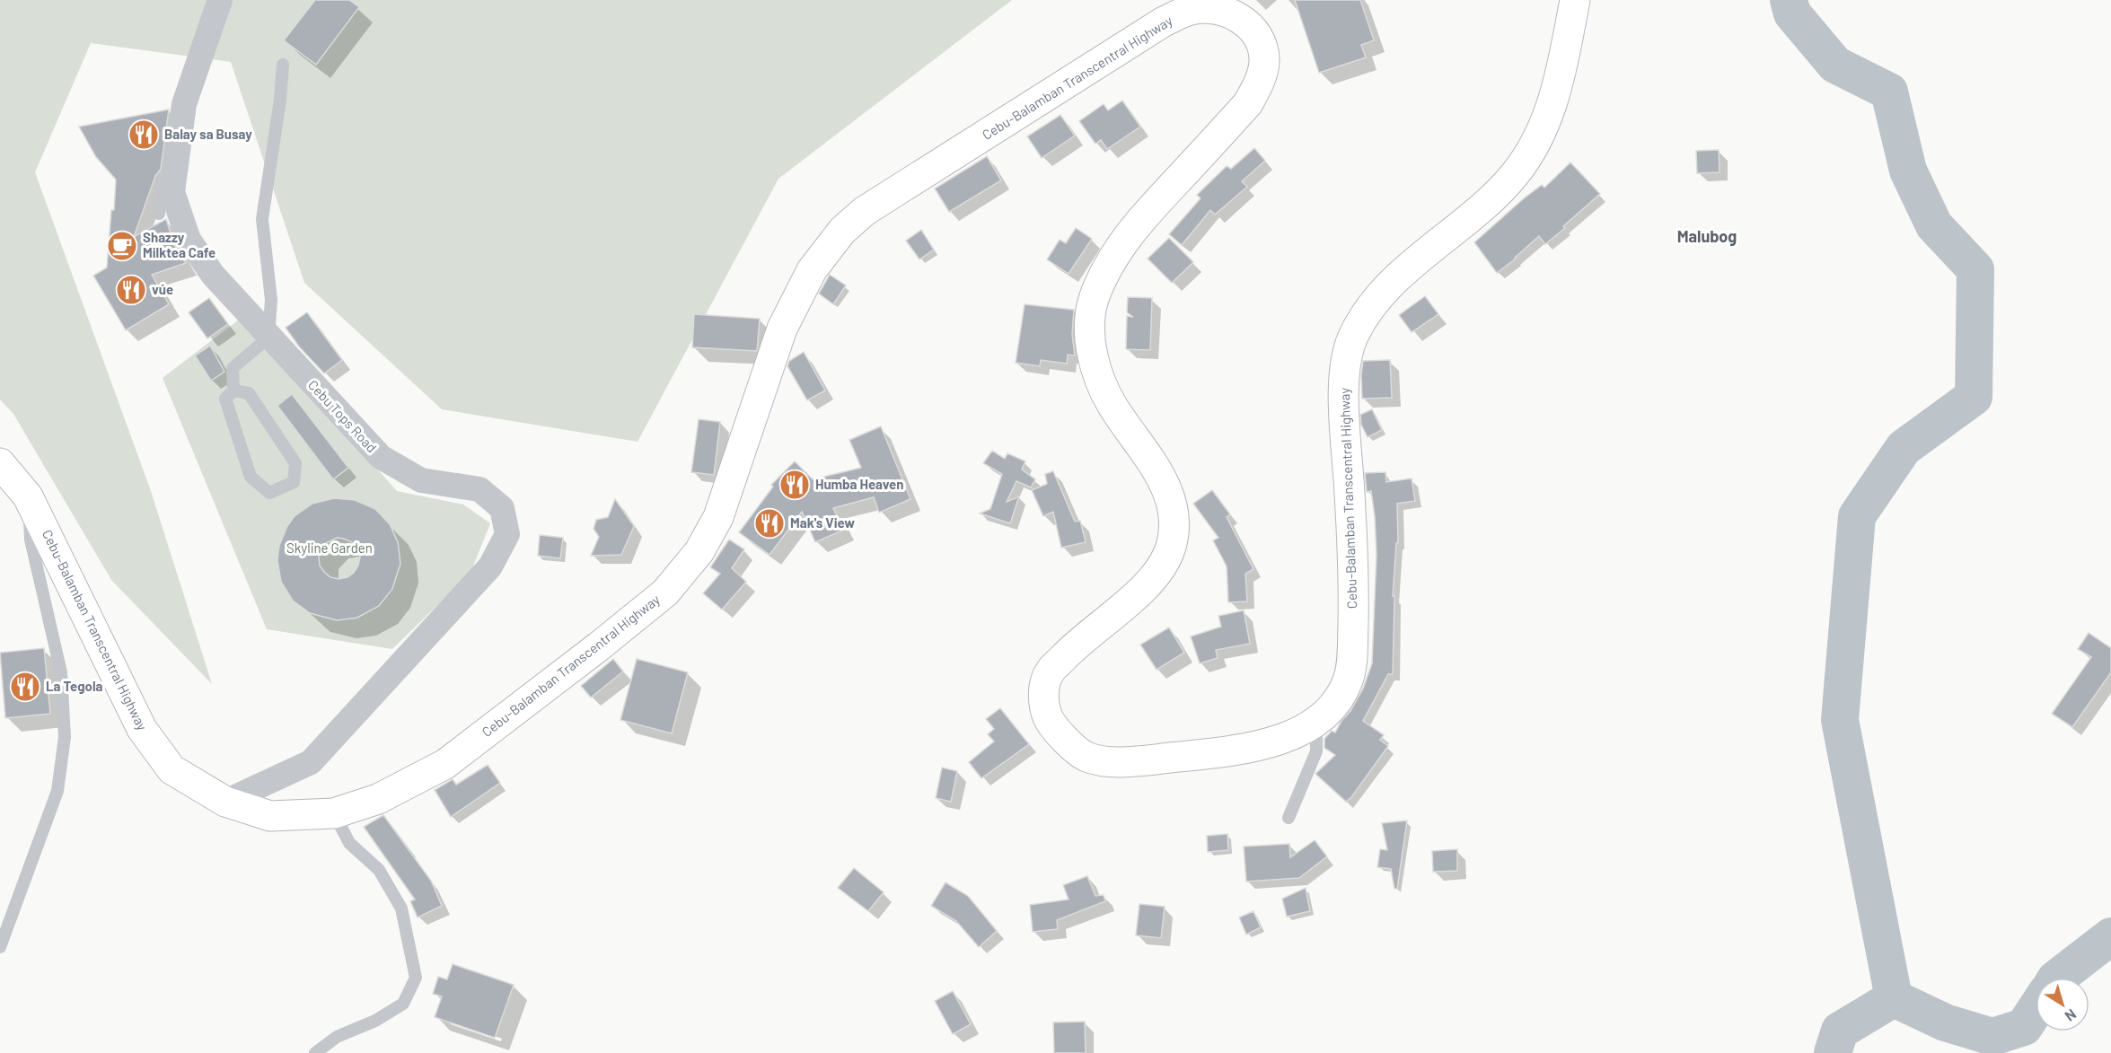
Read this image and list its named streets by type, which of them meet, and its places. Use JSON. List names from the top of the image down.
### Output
{
  "streets": {
    "main road": ["Cebu-Balamban Transcentral Highway"],
    "street": ["Cebu Tops Road"]
  },
  "crossings": [
    ["Cebu-Balamban Transcentral Highway", "Cebu Tops Road"]
  ],
  "districts": ["Malubog"],
  "parks": ["Skyline Garden"],
  "places": {
    "restaurant": [
      "Balay sa Busay",
      "vúe",
      "Humba Heaven",
      "Mak's View",
      "La Tegola"
    ],
    "cafe": ["Shazzy Milktea Cafe"]
  },
  "north": "bottom right"
}
